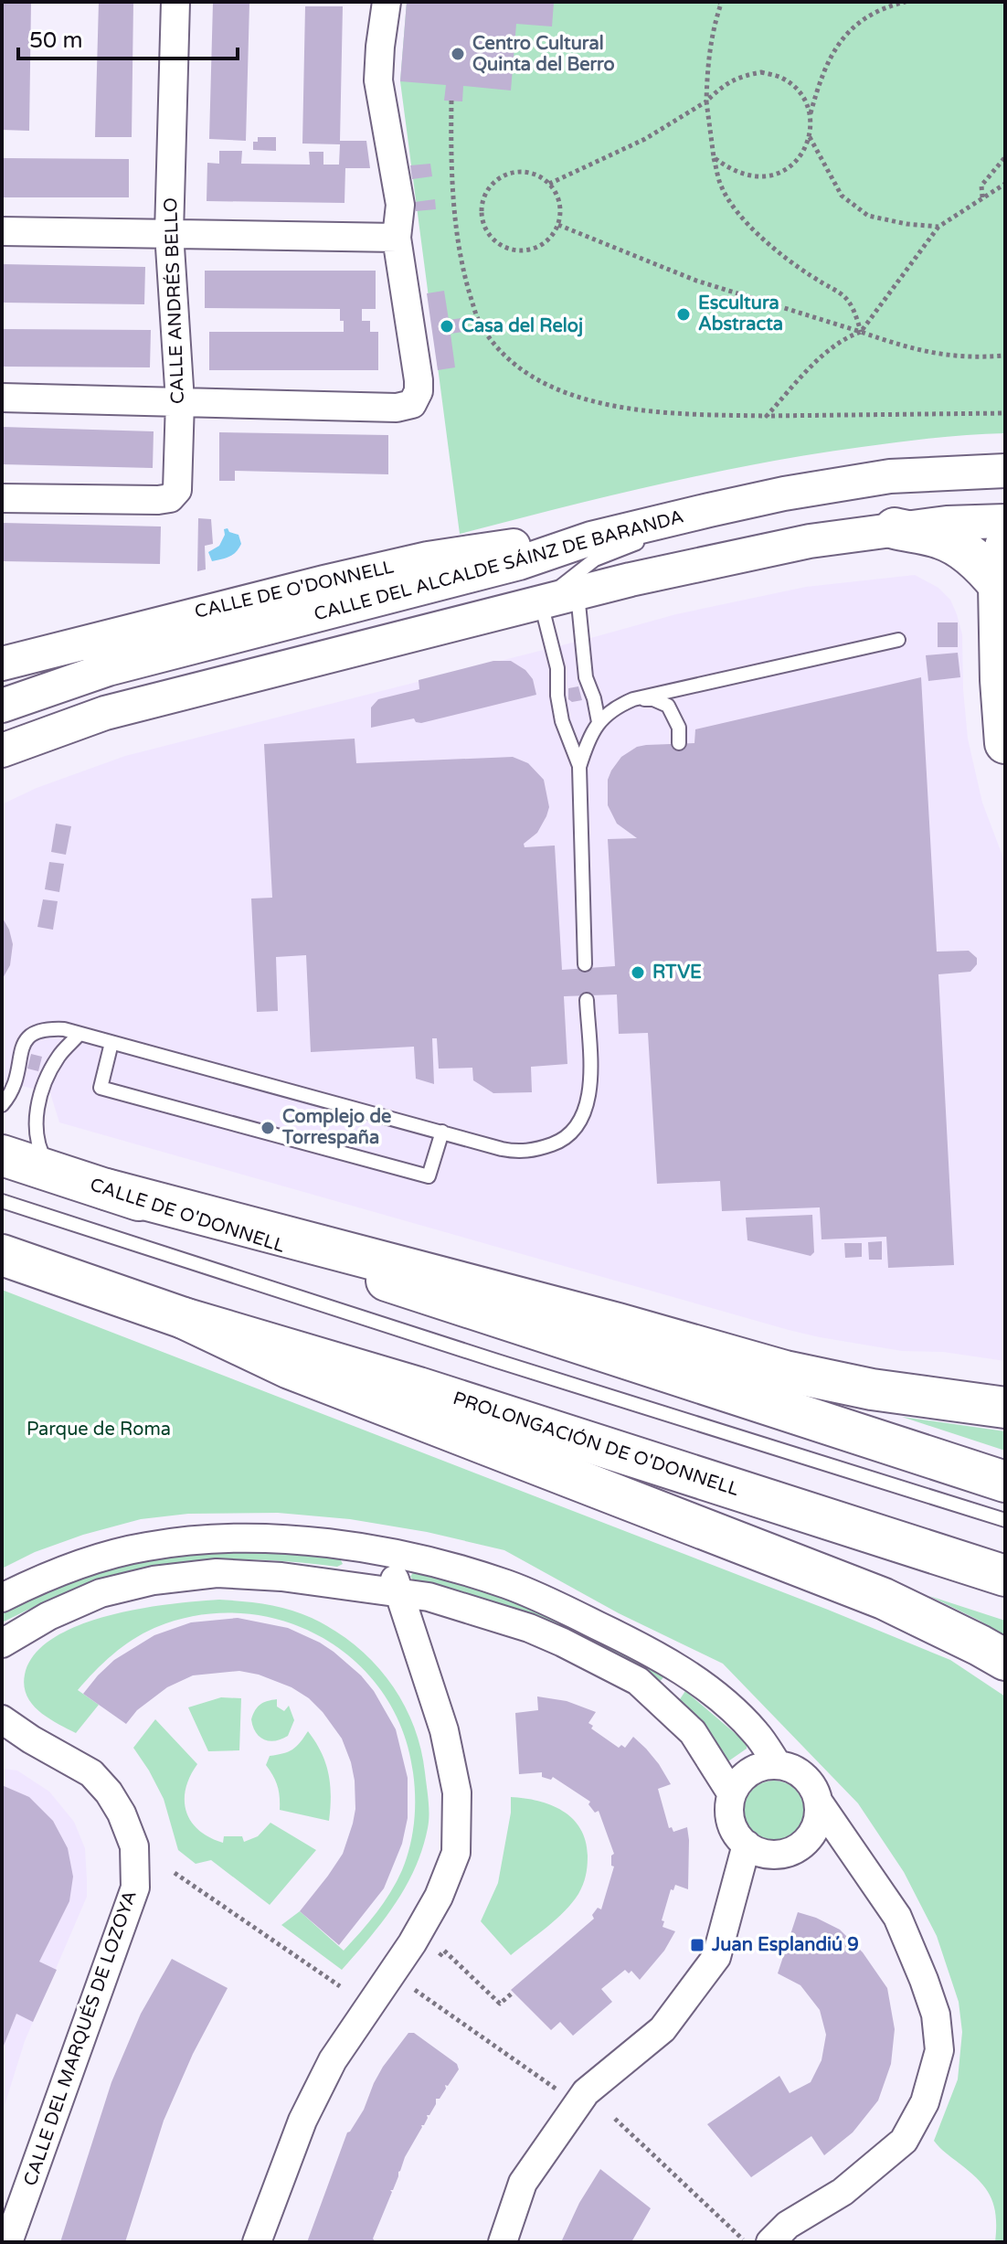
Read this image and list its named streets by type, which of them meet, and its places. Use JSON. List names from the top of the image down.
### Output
{
  "streets": {
    "main road": ["CALLE DE O'DONNELL", "PROLONGACIÓN DE O'DONNELL"],
    "street": ["CALLE ANDRÉS BELLO", "CALLE DEL ALCALDE SÁINZ DE BARANDA", "CALLE DEL MARQUÉS DE LOZOYA"]
  },
  "crossings": [
    ["CALLE DEL ALCALDE SÁINZ DE BARANDA", "CALLE DE O'DONNELL"]
  ],
  "parks": ["Parque de Roma"],
  "places": {
    "other": [
      "Centro Cultural Quinta del Berro",
      "Escultura Abstracta",
      "Casa del Reloj",
      "RTVE",
      "Complejo de Torrespaña"
    ],
    "transit": ["Juan Esplandiú 9"]
  },
  "scale_bar": "50 m"
}
